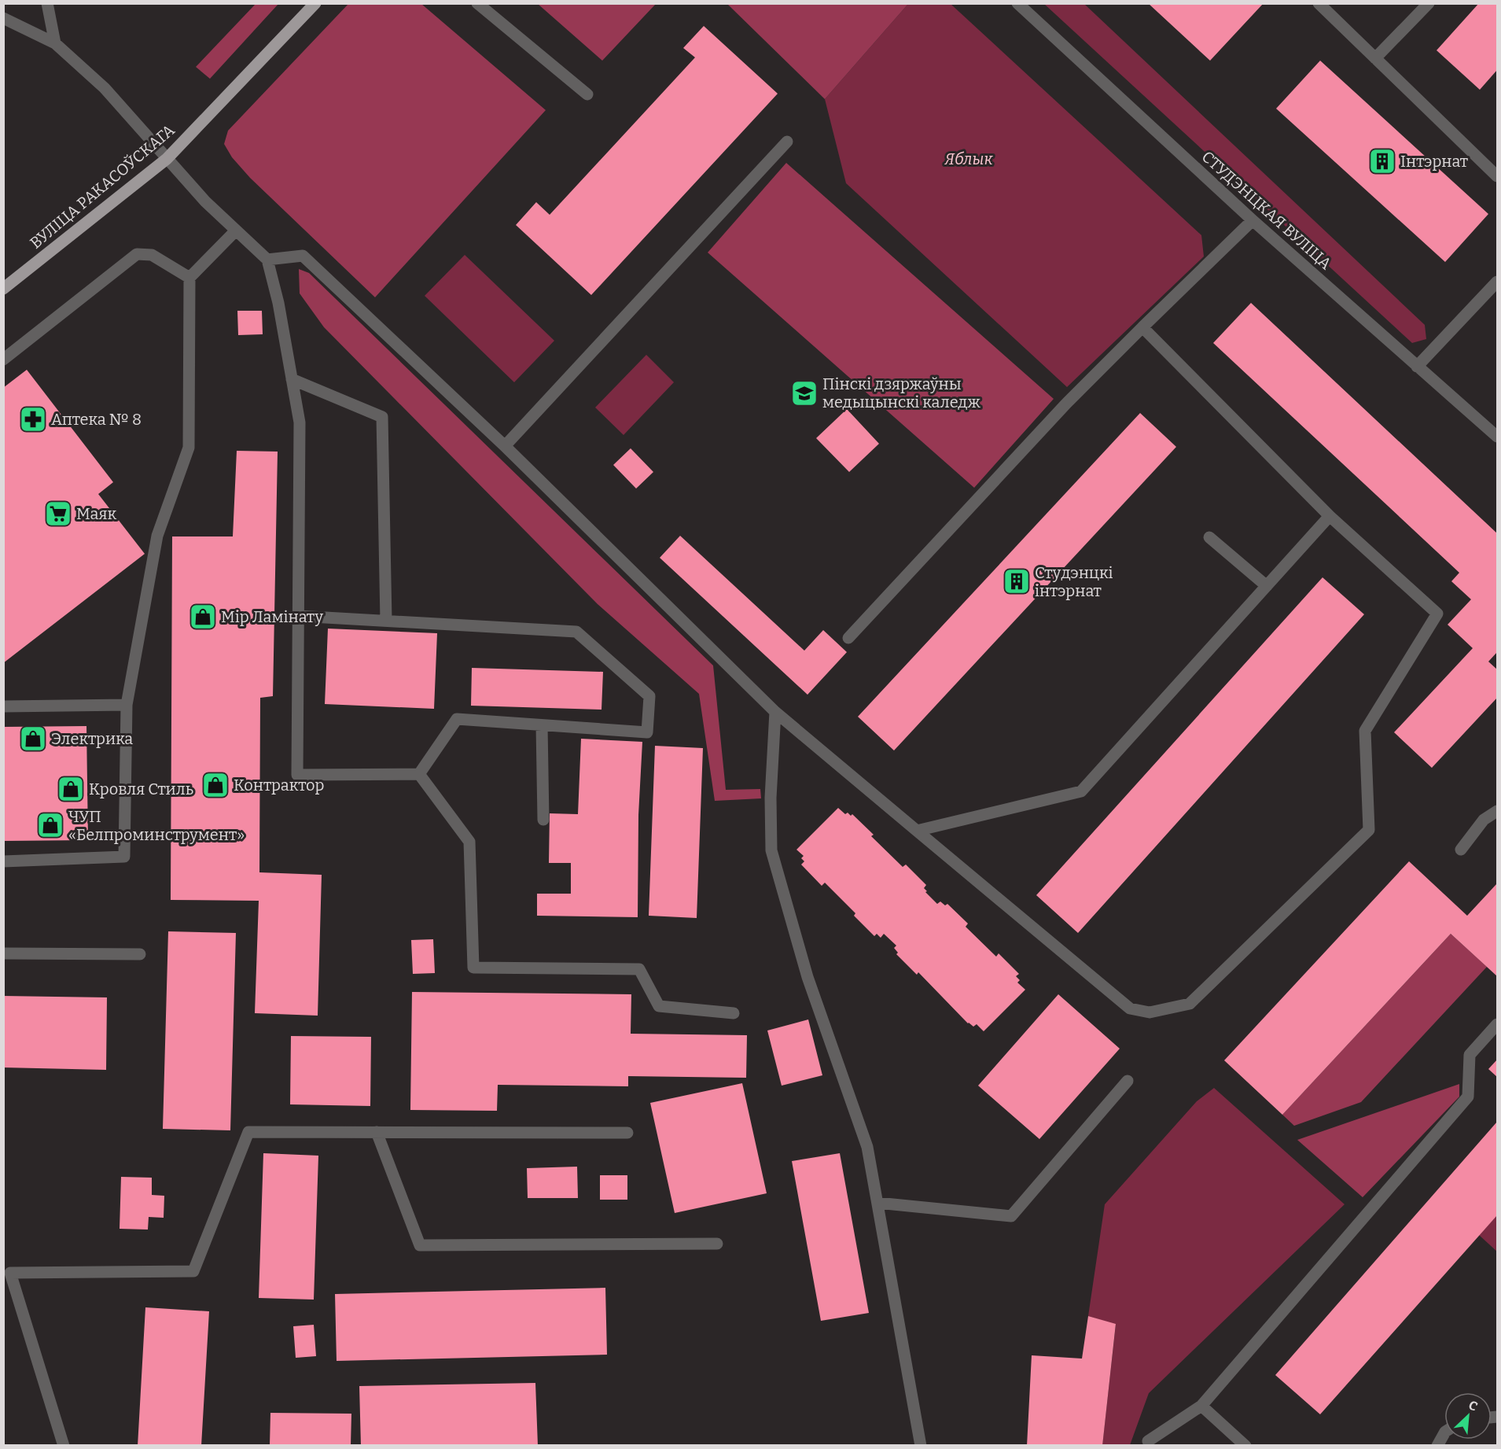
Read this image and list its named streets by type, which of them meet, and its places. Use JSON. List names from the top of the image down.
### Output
{
  "streets": {
    "main road": ["ВУЛІЦА РАКАСОЎСКАГА"],
    "street": ["СТУДЭНЦКАЯ ВУЛІЦА"]
  },
  "parks": ["Яблык"],
  "places": {
    "building": ["Інтэрнат", "Студэнцкі інтэрнат"],
    "school or university": ["Пінскі дзяржаўны медыцынскі каледж"],
    "pharmacy": ["Аптека № 8"],
    "supermarket": ["Маяк"],
    "shop": [
      "Мір Ламінату",
      "Электрика",
      "Контрактор",
      "Кровля Стиль",
      "ЧУП «Белпроминструмент»"
    ]
  },
  "north": "top right"
}
